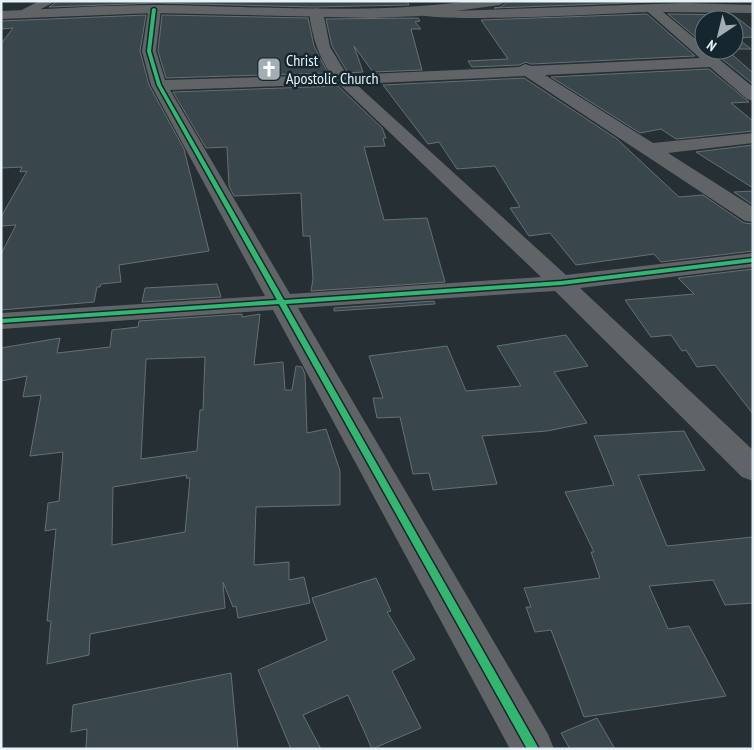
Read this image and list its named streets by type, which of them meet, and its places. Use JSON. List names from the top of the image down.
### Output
{
  "places": {
    "church": ["Christ Apostolic Church"]
  },
  "north": "bottom left"
}
